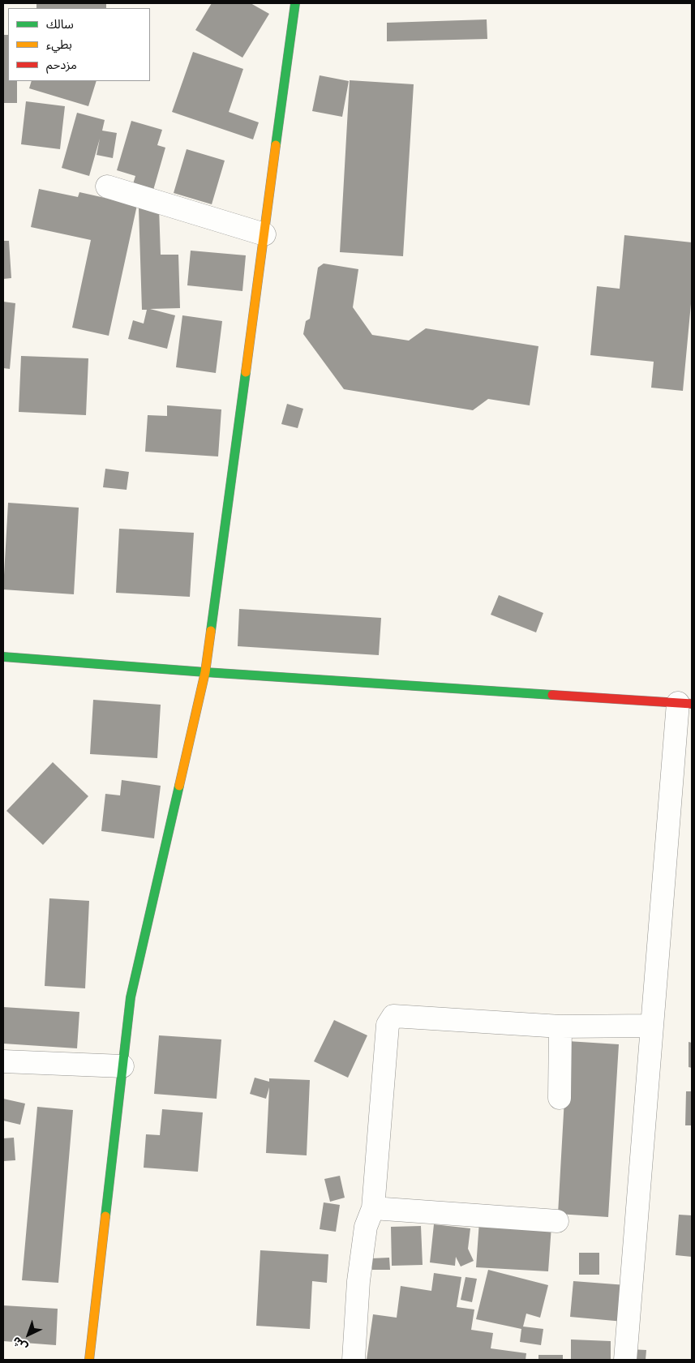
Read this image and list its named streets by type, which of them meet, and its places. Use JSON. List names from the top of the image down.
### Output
{
  "legend": ["سالك", "بطيء", "مزدحم"],
  "north": "bottom left"
}
